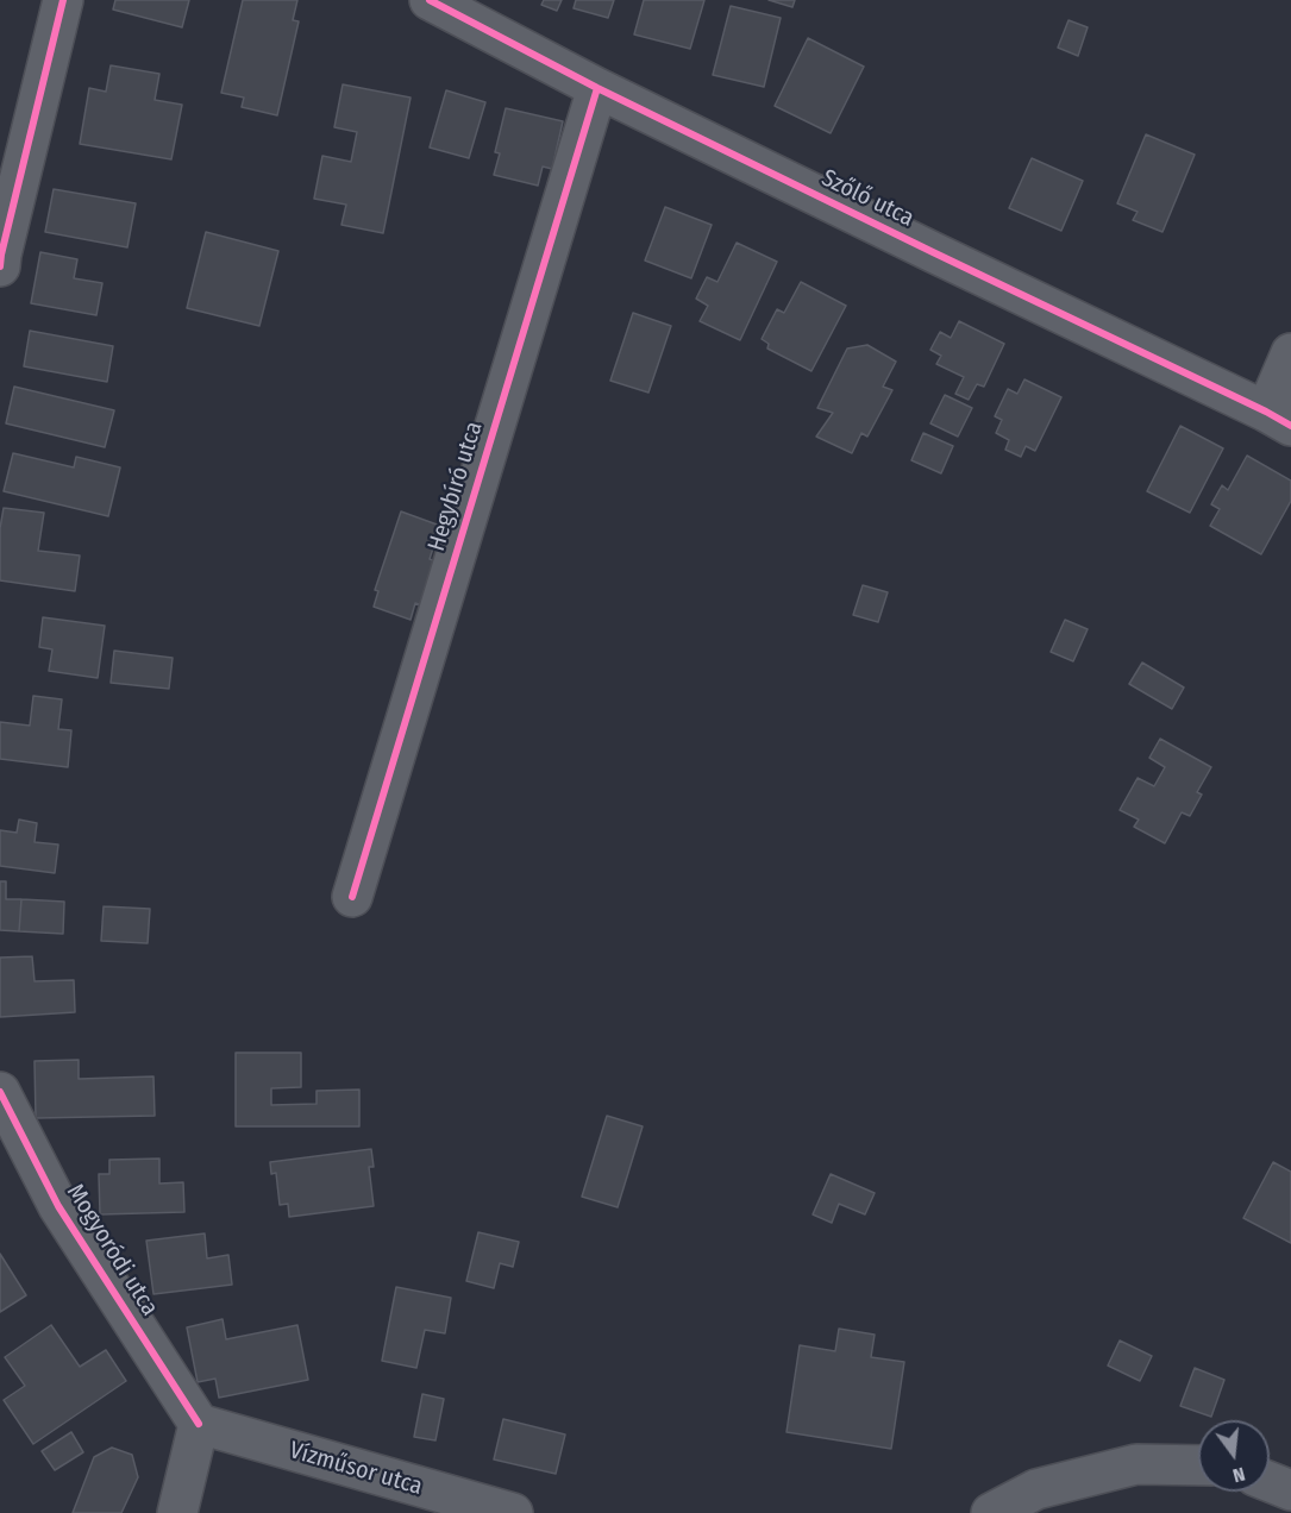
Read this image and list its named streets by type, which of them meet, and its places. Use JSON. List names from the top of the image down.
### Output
{
  "streets": {
    "street": [
      "Szőlő utca",
      "Hegybíró utca",
      "Mogyoródi utca",
      "Vízműsor utca"
    ]
  },
  "crossings": [
    ["Szőlő utca", "Hegybíró utca"],
    ["Mogyoródi utca", "Vízműsor utca"]
  ],
  "north": "bottom"
}
